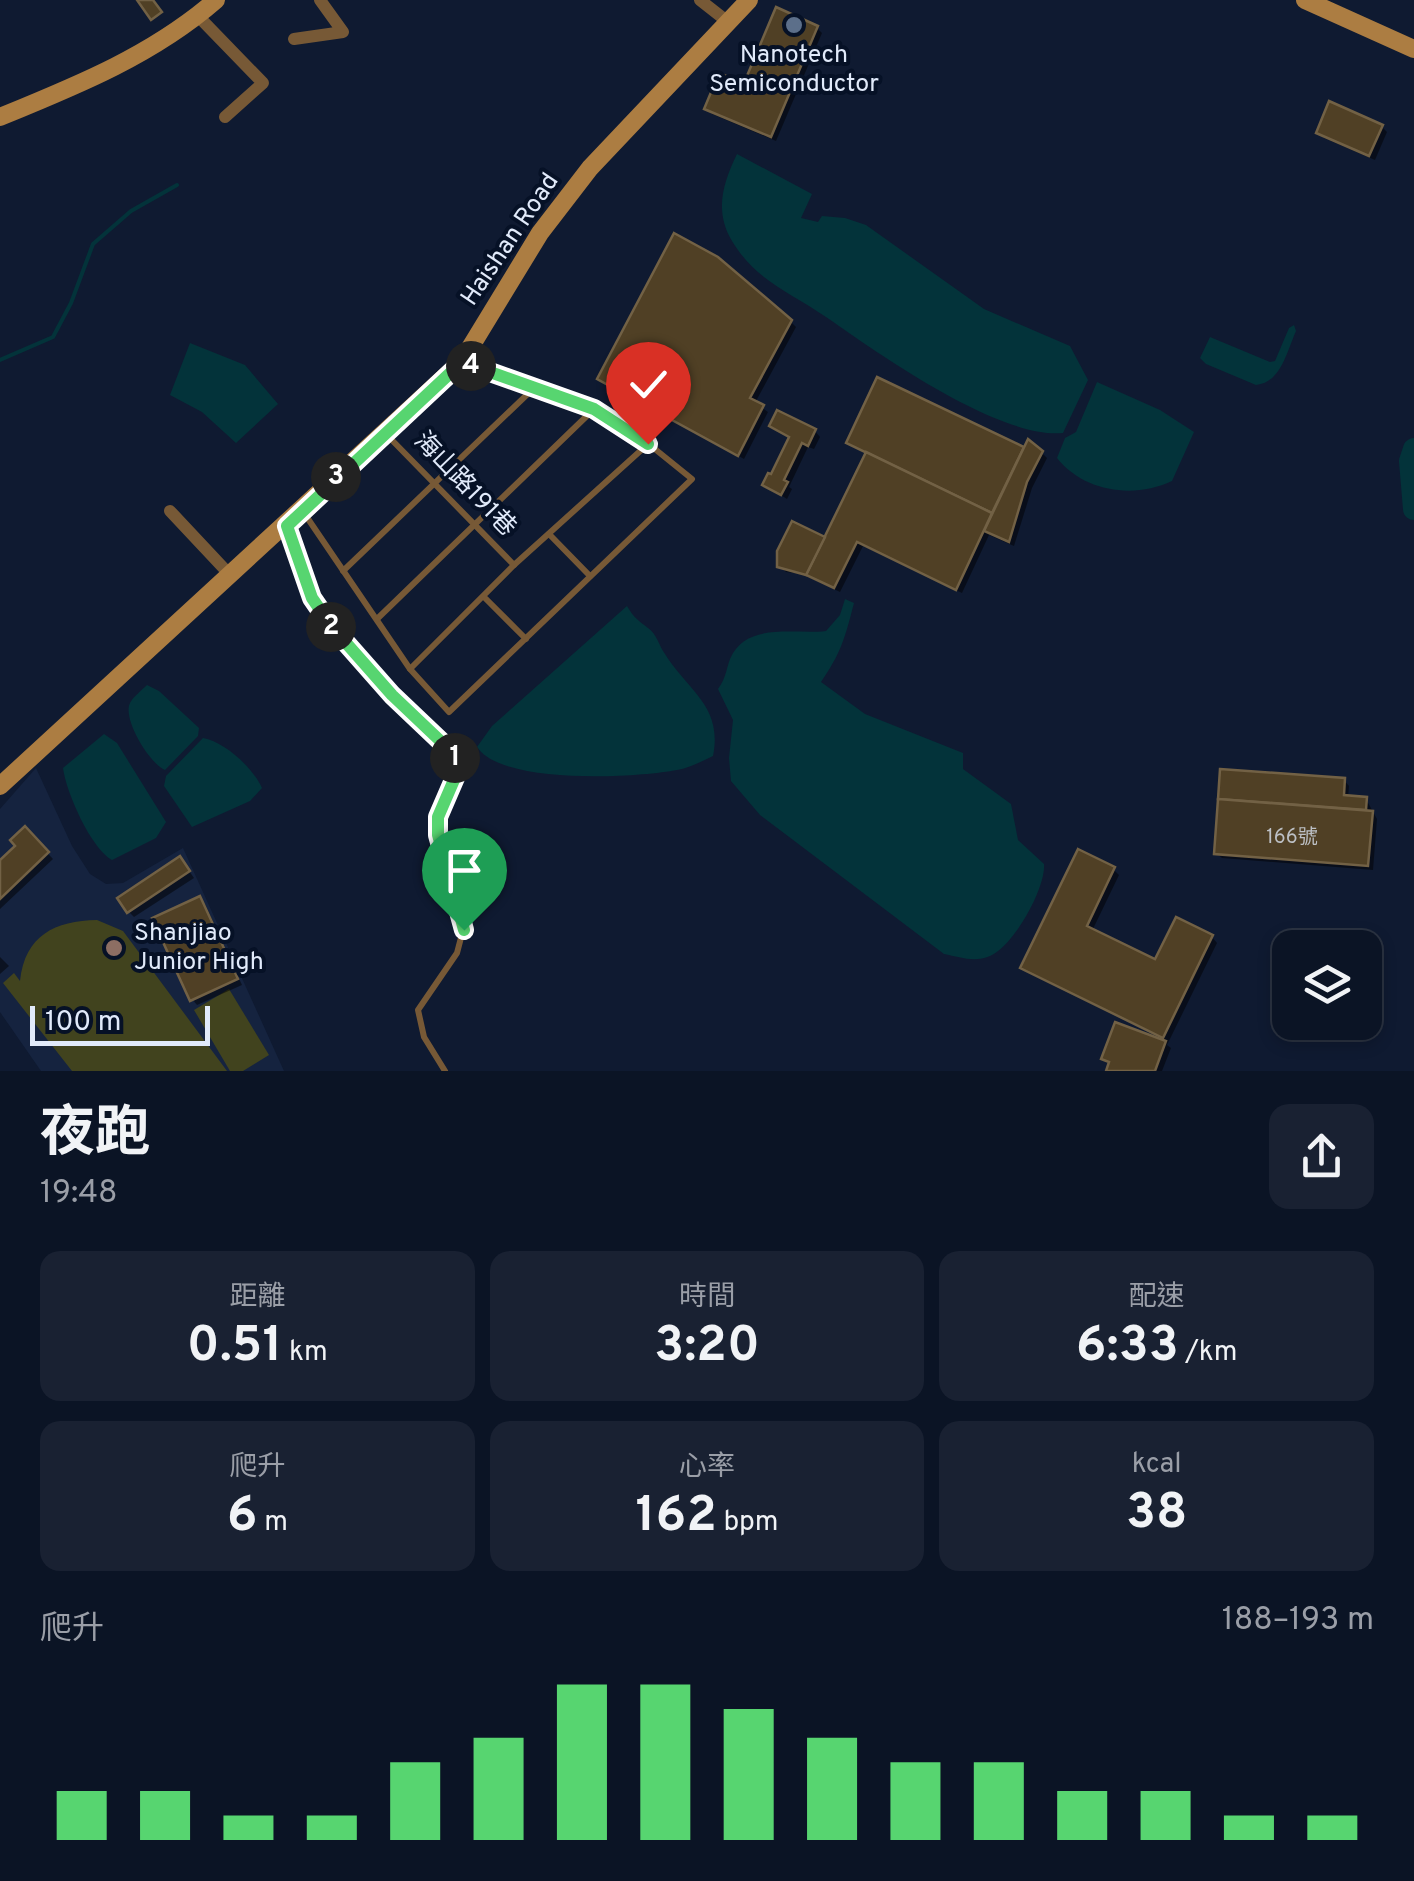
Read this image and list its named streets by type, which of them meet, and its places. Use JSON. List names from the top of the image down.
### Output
{
  "streets": {
    "main road": ["Haishan Road"],
    "lane": ["海山路191巷"]
  },
  "crossings": [
    ["Haishan Road", "海山路191巷"]
  ],
  "places": ["Nanotech Semiconductor", "Shanjiao Junior High"],
  "house_numbers": ["166號"],
  "scale_bar": "100 m",
  "page": {
    "pins": [
      "4",
      "3",
      "2",
      "1"
    ],
    "scale": "100 m",
    "heading": ["夜跑", "19:48"],
    "stats": [
      ["距離", "0.51 km"],
      ["時間", "3:20"],
      ["配速", "6:33 /km"],
      ["爬升", "6 m"],
      ["心率", "162 bpm"],
      ["kcal", "38"]
    ],
    "chart": ["爬升", "188–193 m"]
  }
}
